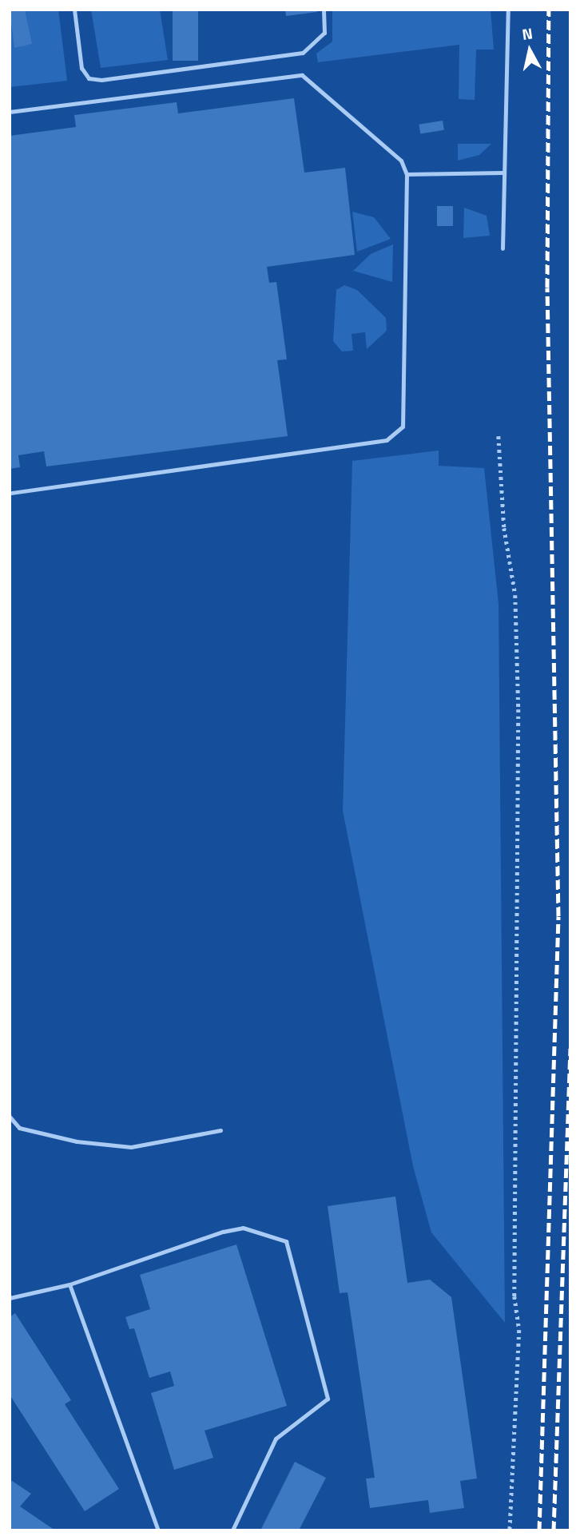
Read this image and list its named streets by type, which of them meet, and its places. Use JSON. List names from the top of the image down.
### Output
{
  "north": "top"
}
